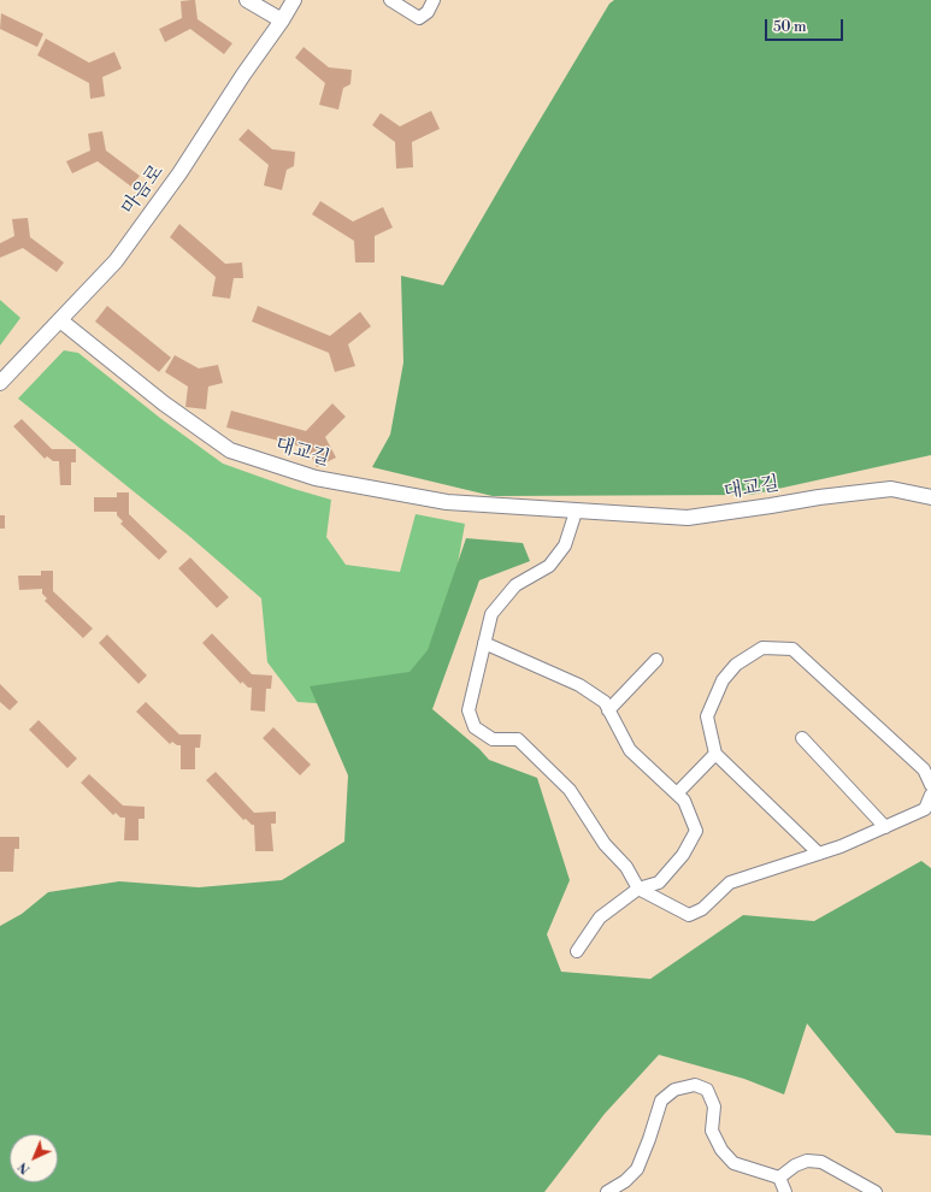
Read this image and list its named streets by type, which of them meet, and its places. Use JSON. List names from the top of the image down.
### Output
{
  "streets": {
    "street": ["마음로", "대교길"]
  },
  "crossings": [
    ["마음로", "대교길"]
  ],
  "scale_bar": "50 m",
  "north": "bottom left"
}
